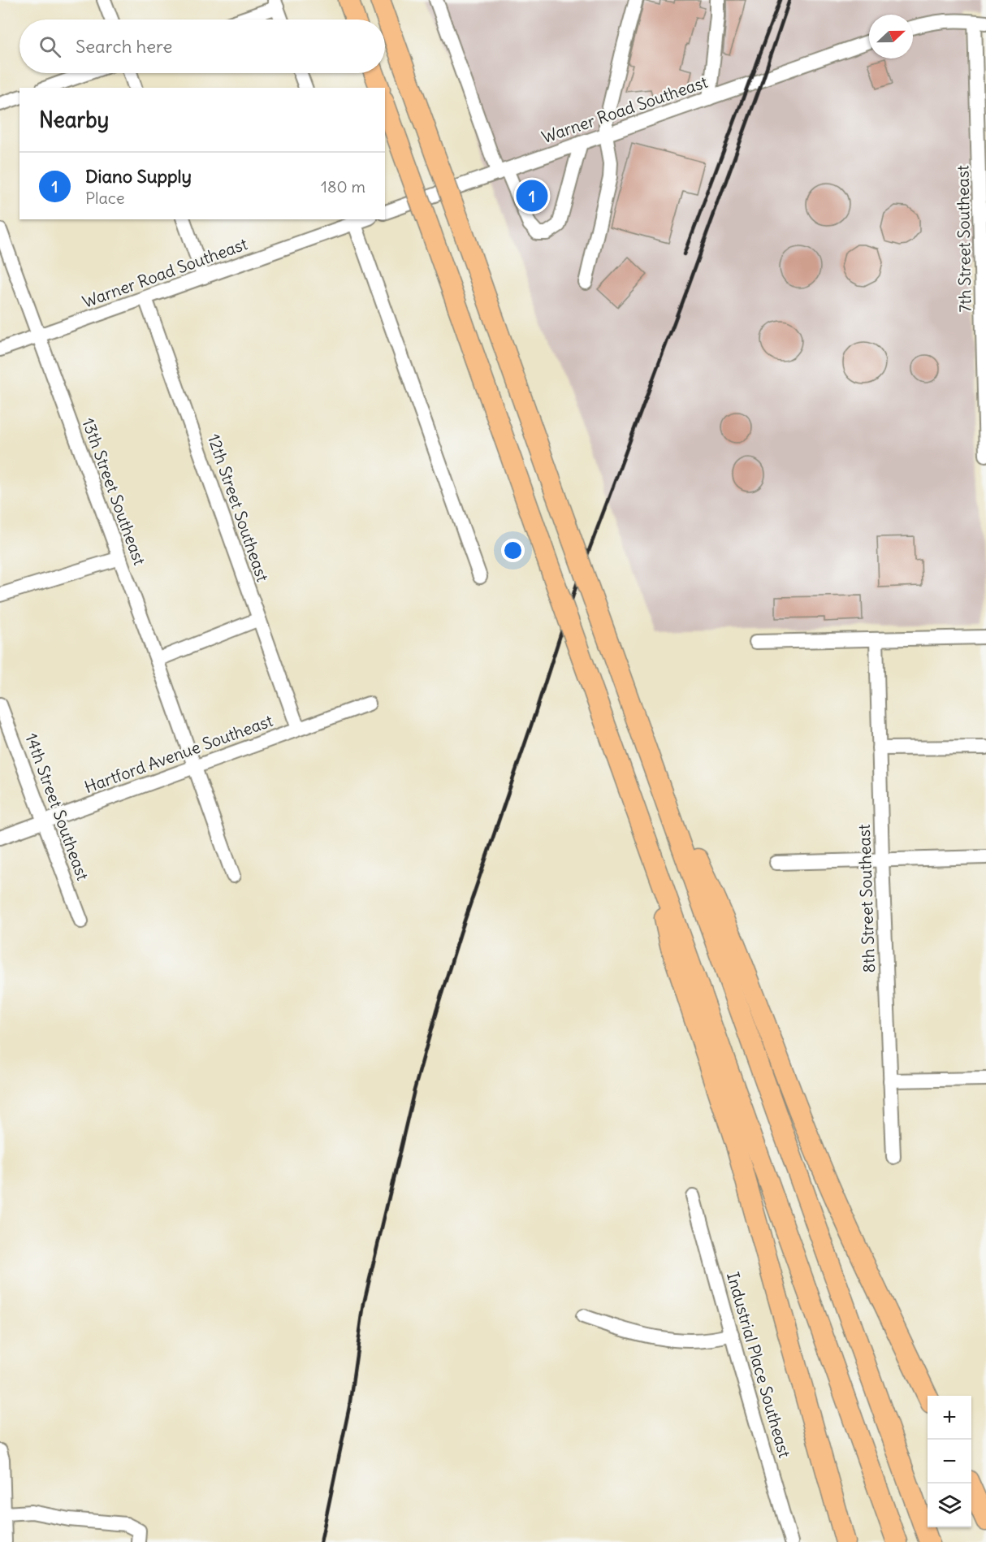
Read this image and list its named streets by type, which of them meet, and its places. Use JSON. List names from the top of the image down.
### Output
{
  "streets": {
    "street": [
      "Warner Road Southeast",
      "7th Street Southeast",
      "13th Street Southeast",
      "12th Street Southeast",
      "Hartford Avenue Southeast",
      "14th Street Southeast",
      "8th Street Southeast",
      "Industrial Place Southeast"
    ]
  },
  "crossings": [
    ["Warner Road Southeast", "13th Street Southeast"],
    ["Warner Road Southeast", "12th Street Southeast"],
    ["13th Street Southeast", "Hartford Avenue Southeast"],
    ["12th Street Southeast", "Hartford Avenue Southeast"],
    ["Hartford Avenue Southeast", "14th Street Southeast"]
  ],
  "north": "right",
  "page": {
    "search": "Search here",
    "heading": "Nearby",
    "list": [
      {
        "mark": "1",
        "name": "Diano Supply",
        "note": "Place",
        "value": "180 m"
      }
    ],
    "pins": "1",
    "map_buttons": ["+", "−"]
  }
}
